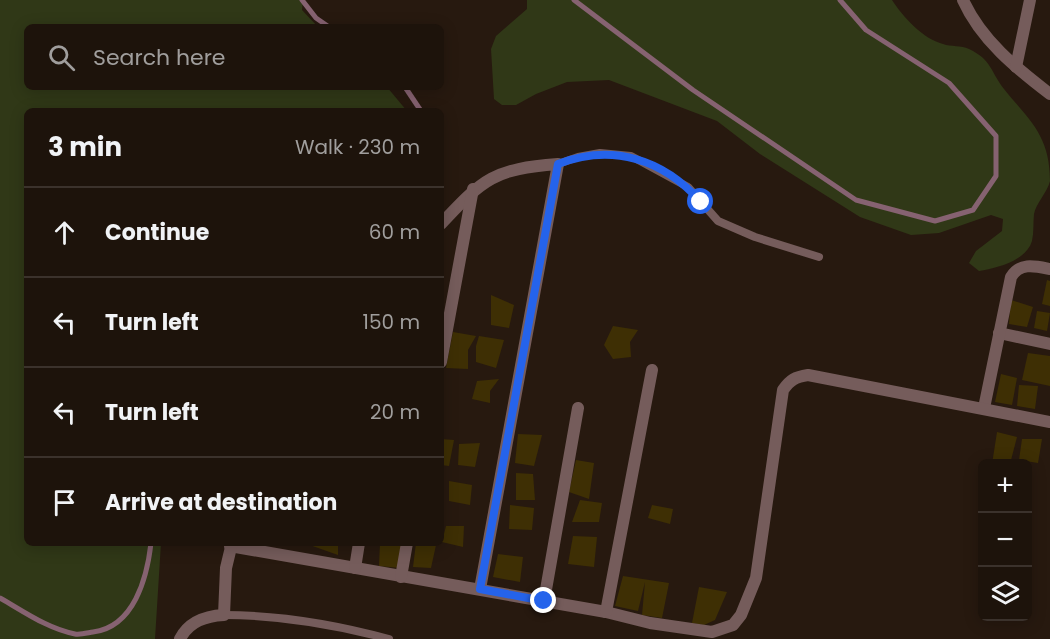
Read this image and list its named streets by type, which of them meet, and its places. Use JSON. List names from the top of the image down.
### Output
{
  "page": {
    "search": "Search here",
    "heading": ["3 min", "Walk · 230 m"],
    "list": [
      ["Continue", "60 m"],
      ["Turn left", "150 m"],
      ["Turn left", "20 m"],
      "Arrive at destination"
    ],
    "map_buttons": ["+", "−"]
  }
}
